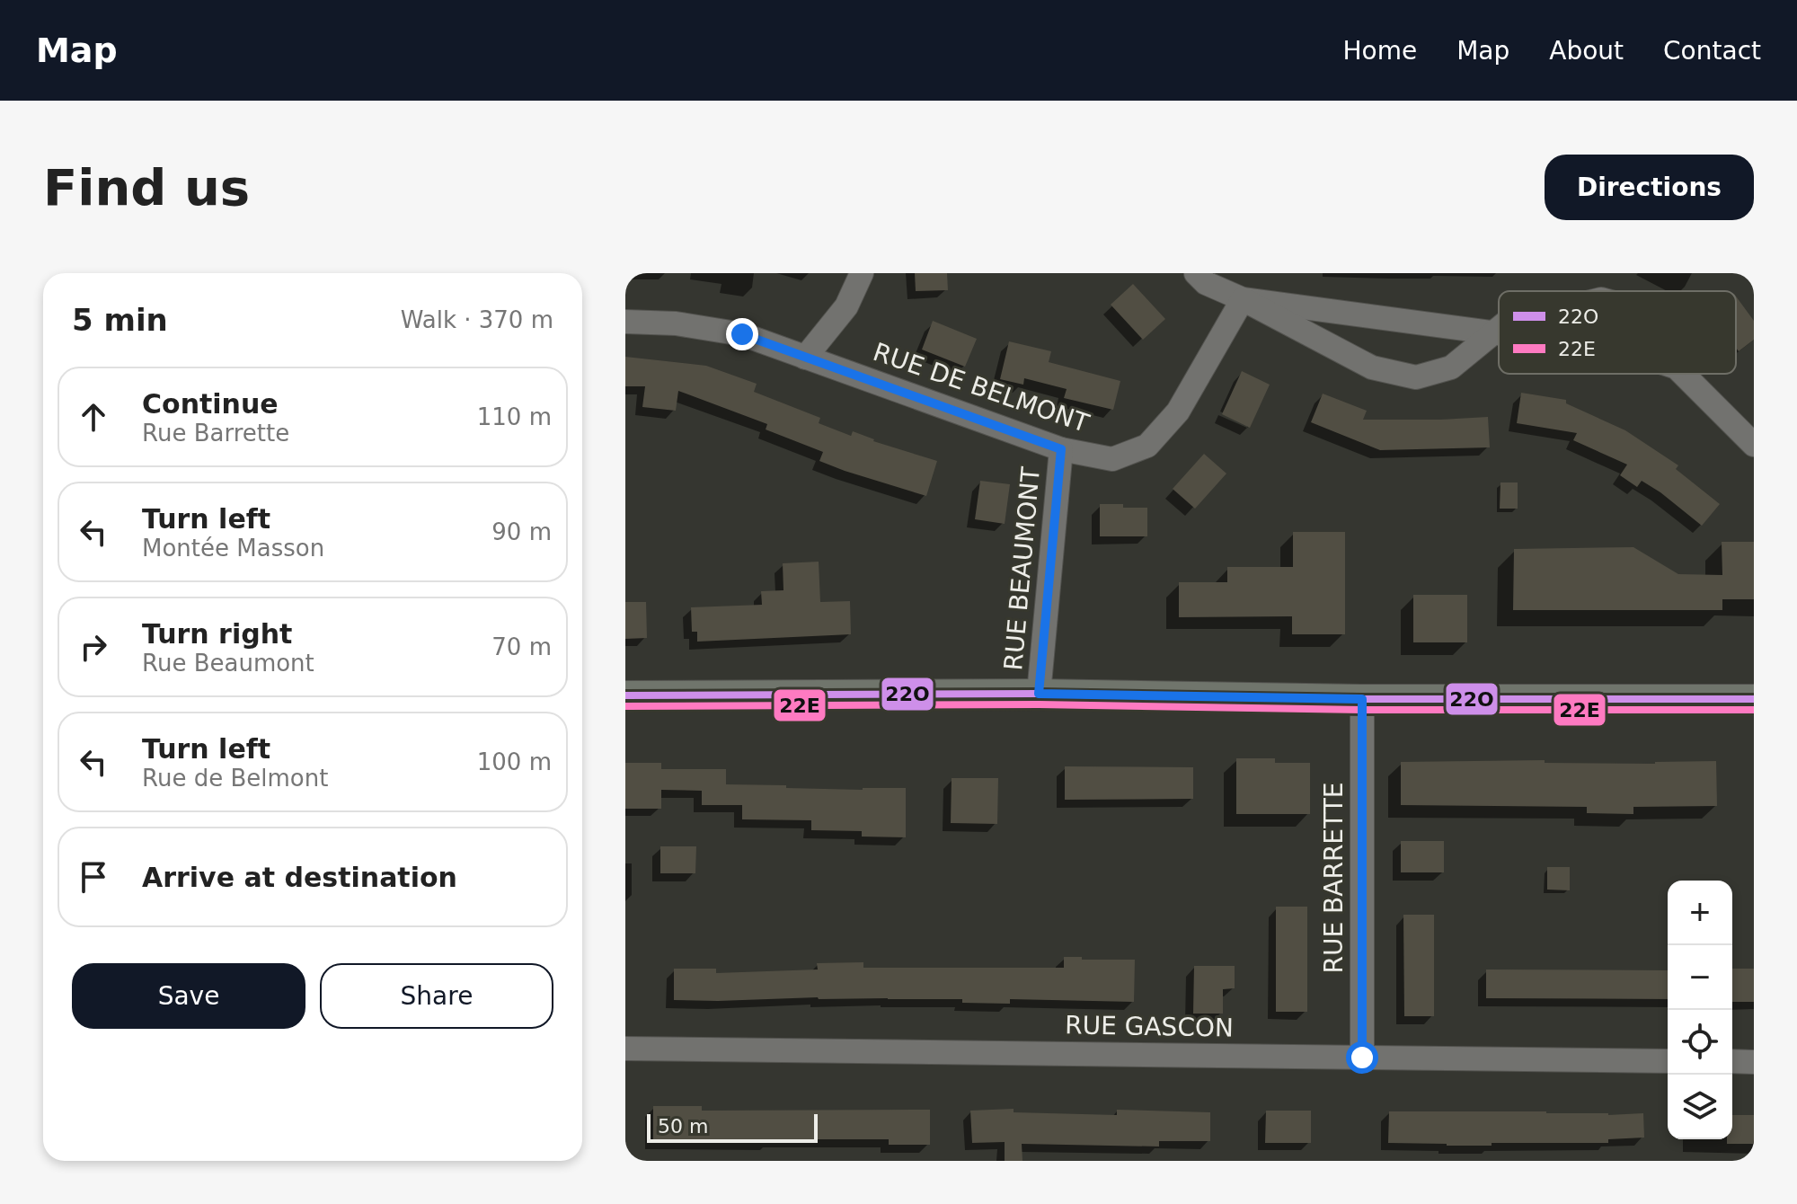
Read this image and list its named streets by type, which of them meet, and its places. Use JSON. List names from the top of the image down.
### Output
{
  "streets": {
    "street": [
      "RUE DE BELMONT",
      "RUE BEAUMONT",
      "RUE BARRETTE",
      "RUE GASCON"
    ]
  },
  "crossings": [
    ["RUE DE BELMONT", "RUE BEAUMONT"],
    ["RUE BARRETTE", "RUE GASCON"]
  ],
  "lines": ["transit line 22O", "transit line 22E"],
  "legend": ["22O", "22E"],
  "scale_bar": "50 m",
  "page": {
    "header": "Map",
    "nav": [
      "Home",
      "Map",
      "About",
      "Contact"
    ],
    "buttons": [
      "Directions",
      ["Save", "Share"]
    ],
    "title": "Find us",
    "heading": ["5 min", "Walk · 370 m"],
    "list": [
      ["Continue", "Rue Barrette", "110 m"],
      ["Turn left", "Montée Masson", "90 m"],
      ["Turn right", "Rue Beaumont", "70 m"],
      ["Turn left", "Rue de Belmont", "100 m"],
      "Arrive at destination"
    ],
    "map_buttons": ["+", "−"],
    "scale": "50 m"
  }
}
